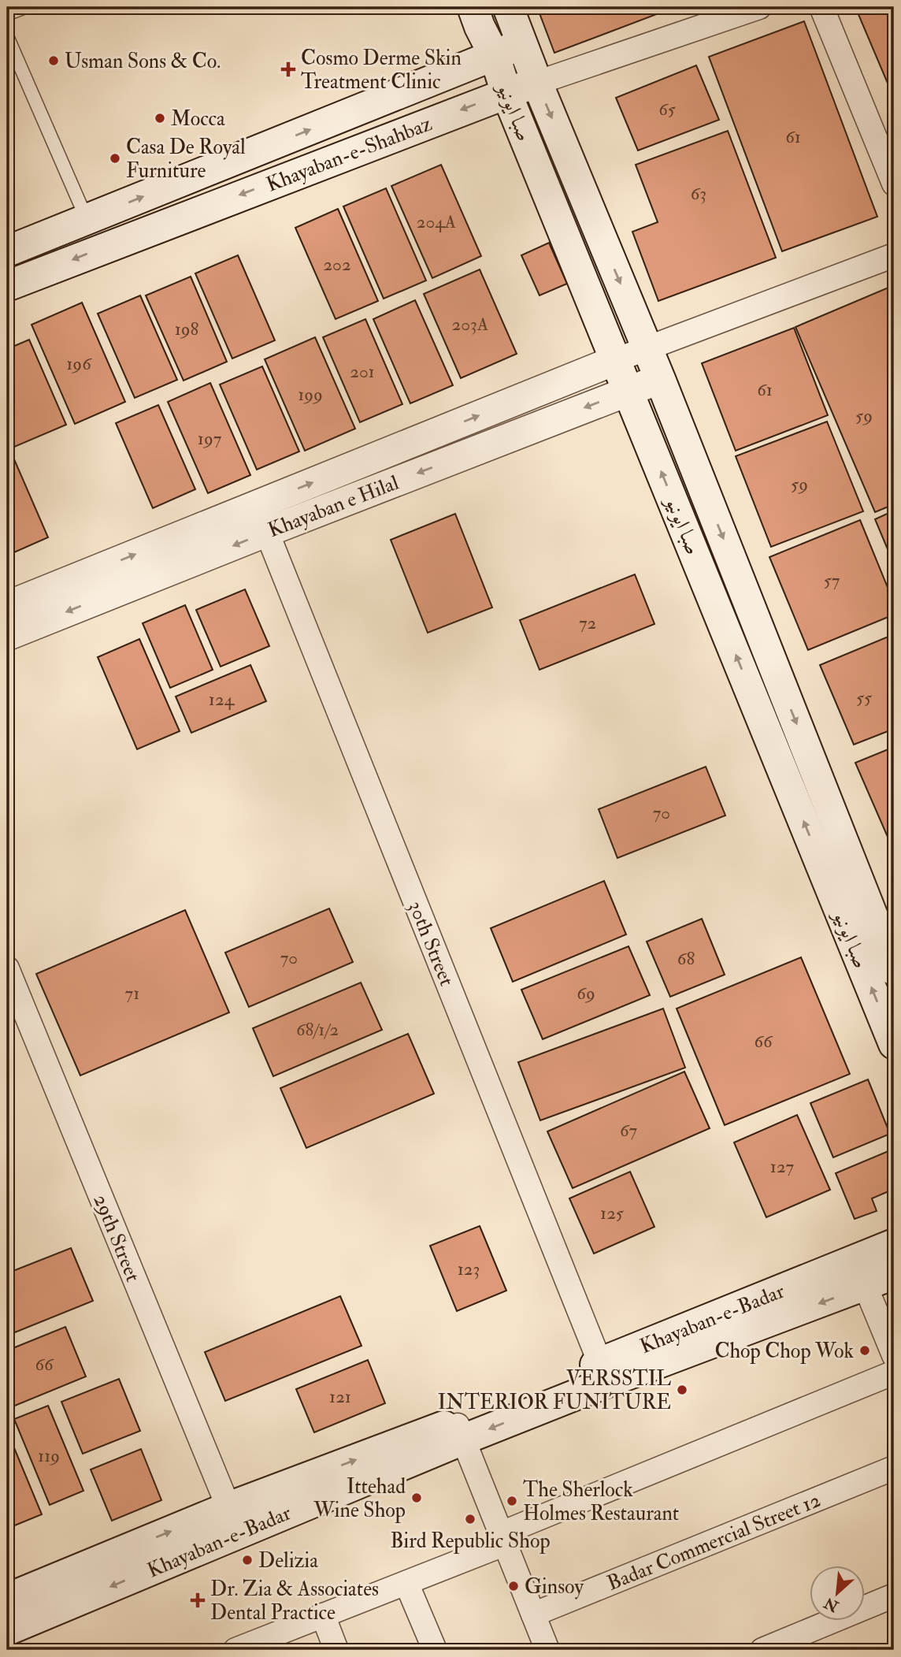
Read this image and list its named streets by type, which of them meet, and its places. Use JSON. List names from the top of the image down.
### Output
{
  "streets": {
    "main road": ["صبا ایونیو", "Khayaban-e-Shahbaz", "Khayaban-e-Badar"],
    "street": [
      "Khayaban e Hilal",
      "30th Street",
      "29th Street",
      "Badar Commercial Street 12"
    ]
  },
  "crossings": [
    ["صبا ایونیو", "Khayaban-e-Shahbaz"],
    ["صبا ایونیو", "Khayaban e Hilal"],
    ["Khayaban e Hilal", "30th Street"],
    ["30th Street", "Khayaban-e-Badar"],
    ["29th Street", "Khayaban-e-Badar"]
  ],
  "places": {
    "other": [
      "Usman Sons & Co.",
      "Mocca",
      "Casa De Royal Furniture",
      "Chop Chop Wok",
      "VERSSTIL INTERIOR FUNITURE",
      "Ittehad Wine Shop",
      "The Sherlock Holmes Restaurant",
      "Bird Republic Shop",
      "Delizia",
      "Ginsoy"
    ],
    "health": ["Cosmo Derme Skin Treatment Clinic", "Dr. Zia & Associates Dental Practice"]
  },
  "house_numbers": [
    "65",
    "61",
    "63",
    "204A",
    "202",
    "203A",
    "198",
    "196",
    "201",
    "61",
    "199",
    "59",
    "197",
    "59",
    "57",
    "72",
    "55",
    "124",
    "70",
    "70",
    "68",
    "71",
    "69",
    "68/1/2",
    "66",
    "67",
    "127",
    "125",
    "123",
    "66",
    "121",
    "119"
  ],
  "north": "bottom left"
}
